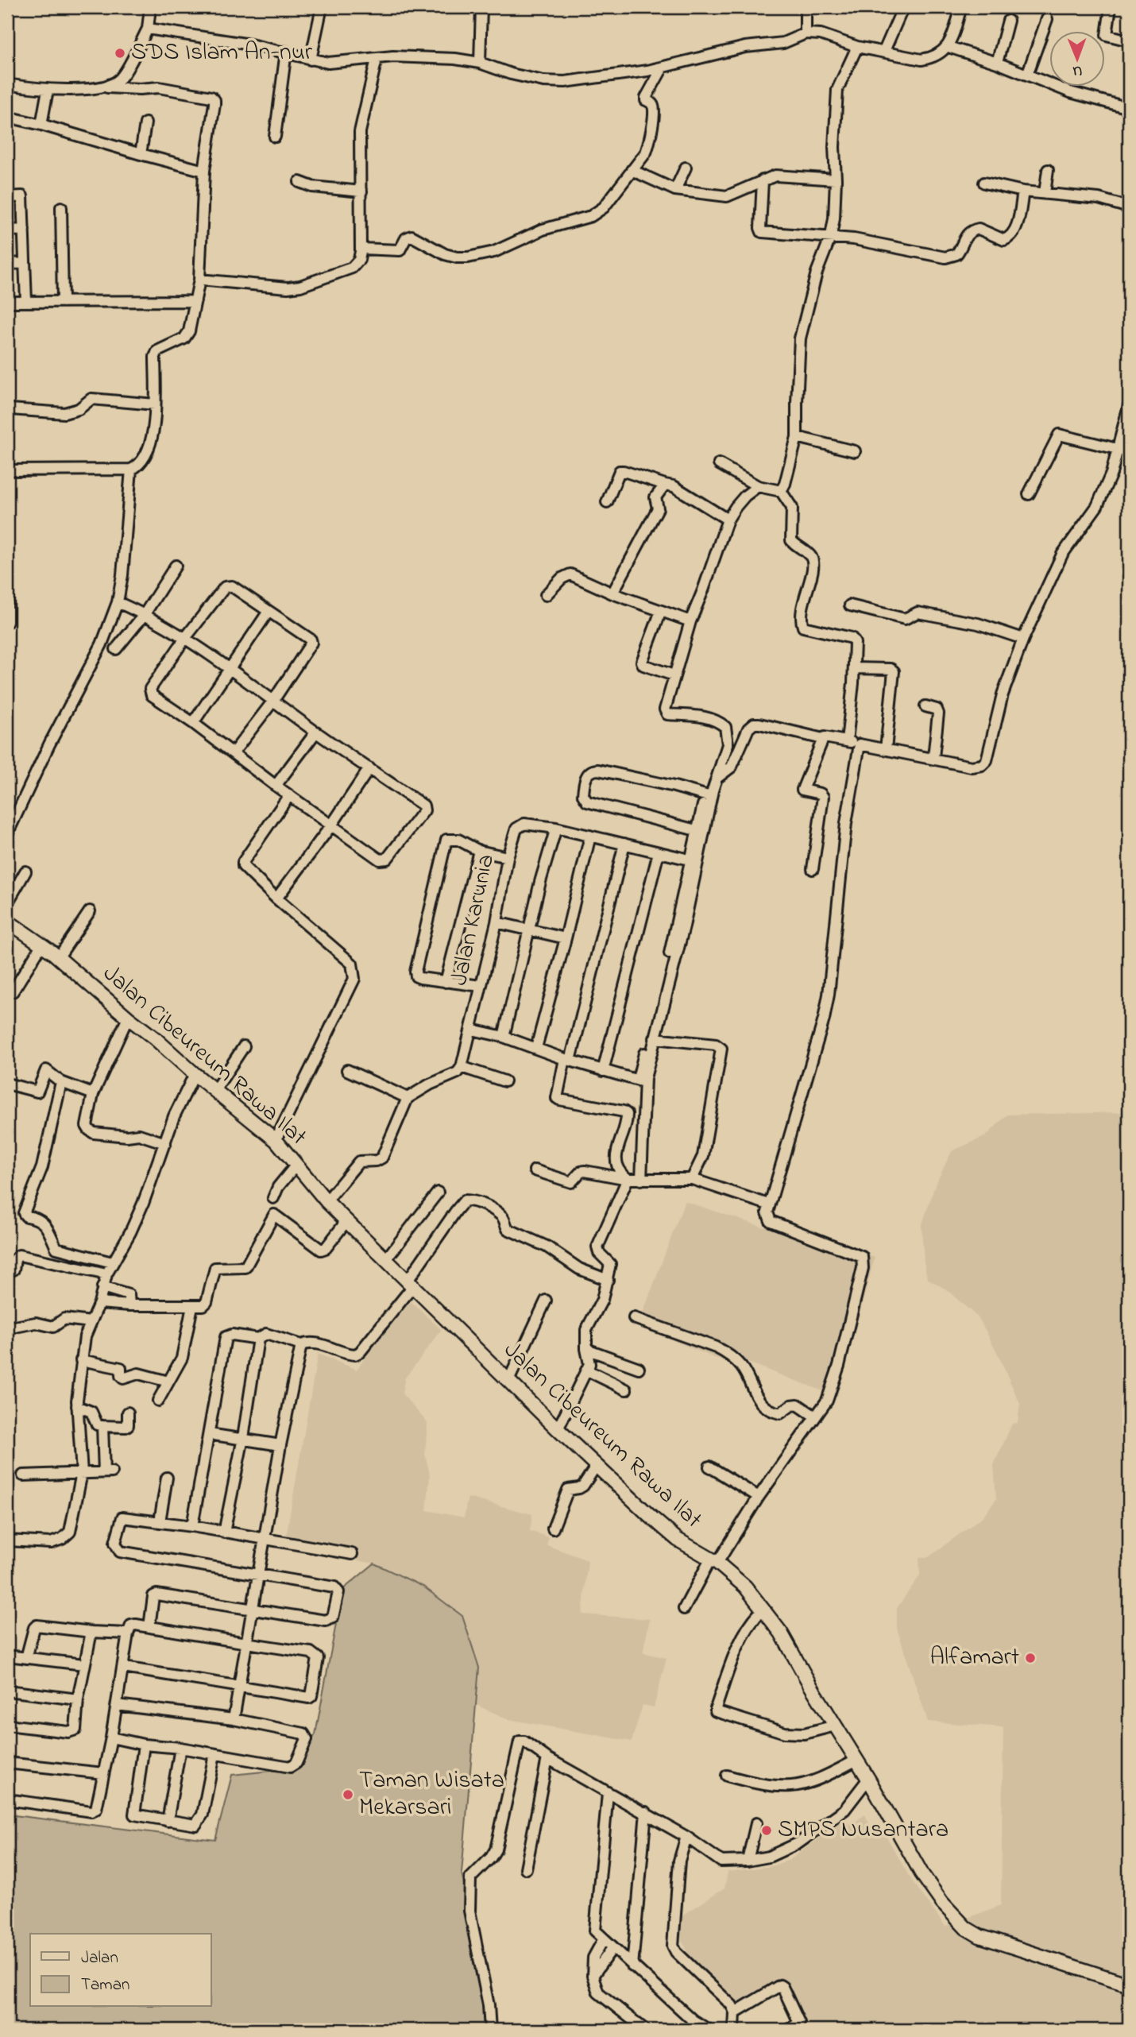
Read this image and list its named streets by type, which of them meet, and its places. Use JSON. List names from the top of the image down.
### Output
{
  "streets": {
    "street": ["Jalan Karunia", "Jalan Cibeureum Rawa Ilat"]
  },
  "places": [
    "SDS Islam An-nur",
    "Alfamart",
    "Taman Wisata Mekarsari",
    "SMPS Nusantara"
  ],
  "legend": ["Jalan", "Taman"],
  "north": "bottom"
}
